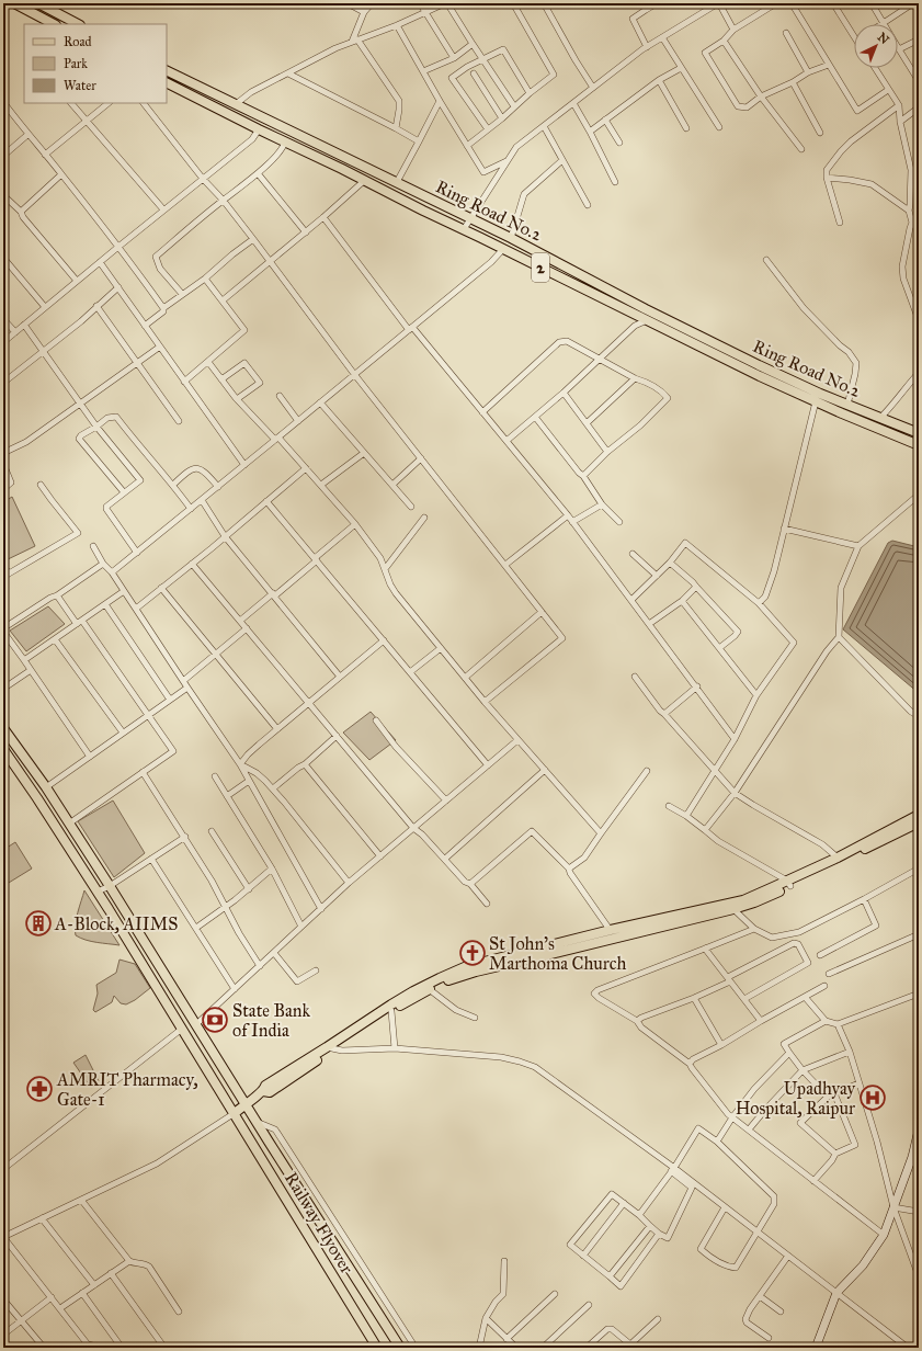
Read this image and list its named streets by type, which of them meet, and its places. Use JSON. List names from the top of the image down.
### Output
{
  "streets": {
    "main road": ["Ring Road No.2", "2", "Railway Flyover"]
  },
  "places": {
    "building": ["A-Block, AIIMS"],
    "church": ["St John's Marthoma Church"],
    "bank": ["State Bank of India"],
    "pharmacy": ["AMRIT Pharmacy, Gate-1"],
    "hospital": ["Upadhyay Hospital, Raipur"]
  },
  "legend": ["Road", "Park", "Water"],
  "north": "top right"
}
